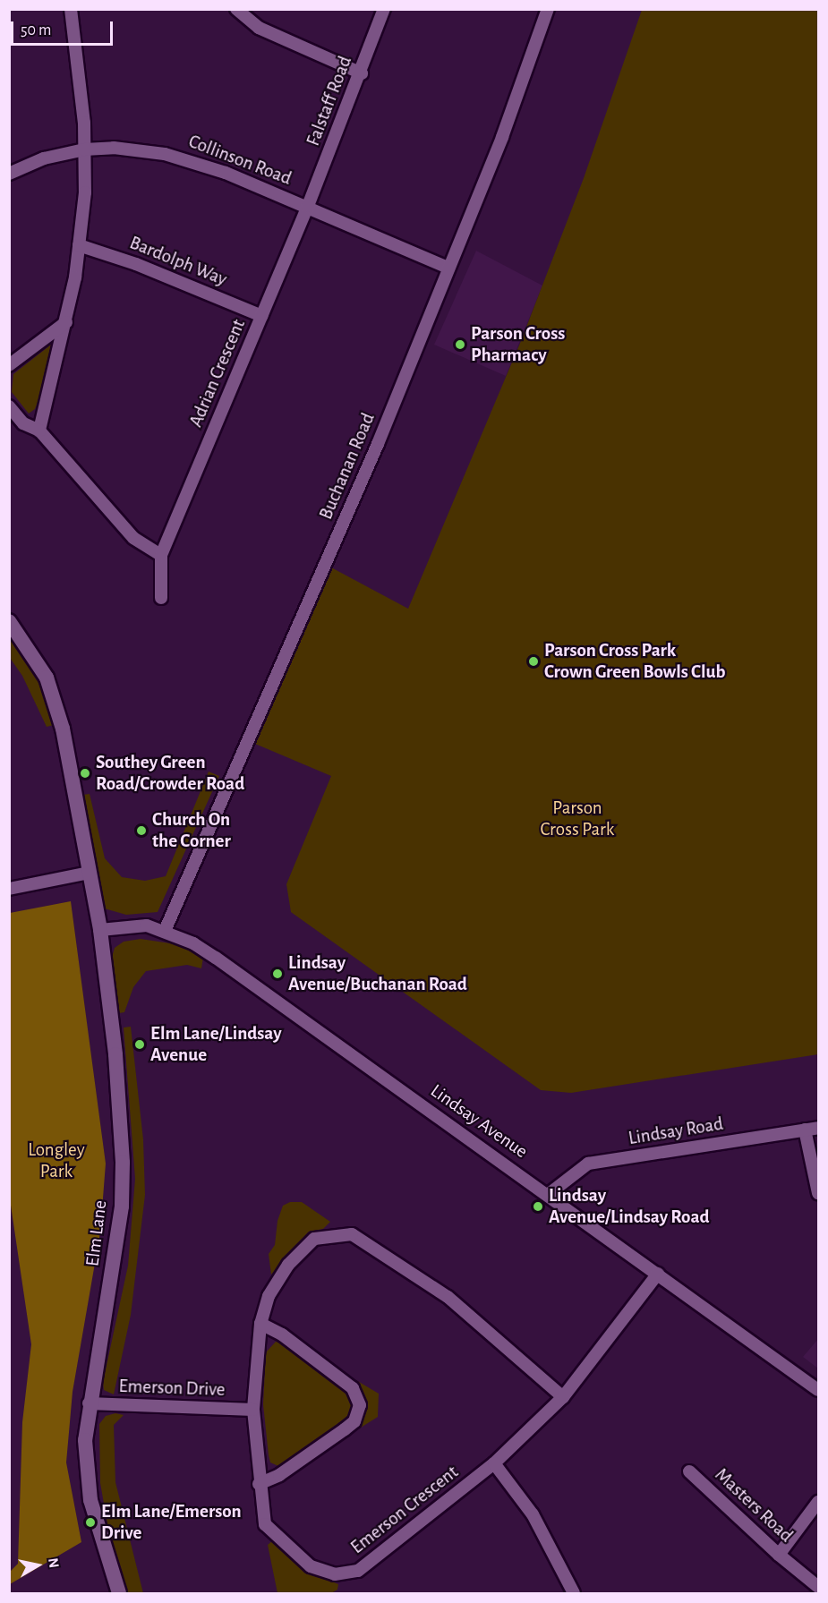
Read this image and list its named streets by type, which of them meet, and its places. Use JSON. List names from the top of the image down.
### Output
{
  "streets": {
    "street": [
      "Falstaff Road",
      "Collinson Road",
      "Bardolph Way",
      "Adrian Crescent",
      "Buchanan Road",
      "Lindsay Avenue",
      "Lindsay Road",
      "Elm Lane",
      "Emerson Drive",
      "Masters Road",
      "Emerson Crescent"
    ]
  },
  "crossings": [
    ["Falstaff Road", "Collinson Road"],
    ["Falstaff Road", "Adrian Crescent"],
    ["Collinson Road", "Adrian Crescent"],
    ["Collinson Road", "Buchanan Road"],
    ["Bardolph Way", "Adrian Crescent"],
    ["Buchanan Road", "Lindsay Avenue"],
    ["Lindsay Avenue", "Lindsay Road"],
    ["Lindsay Avenue", "Elm Lane"],
    ["Lindsay Avenue", "Emerson Crescent"],
    ["Elm Lane", "Emerson Drive"],
    ["Emerson Drive", "Emerson Crescent"]
  ],
  "parks": ["Parson Cross Park", "Longley Park"],
  "places": [
    "Parson Cross Pharmacy",
    "Parson Cross Park Crown Green Bowls Club",
    "Southey Green Road/Crowder Road",
    "Church On the Corner",
    "Lindsay Avenue/Buchanan Road",
    "Elm Lane/Lindsay Avenue",
    "Lindsay Avenue/Lindsay Road",
    "Elm Lane/Emerson Drive"
  ],
  "scale_bar": "50 m",
  "north": "right"
}
